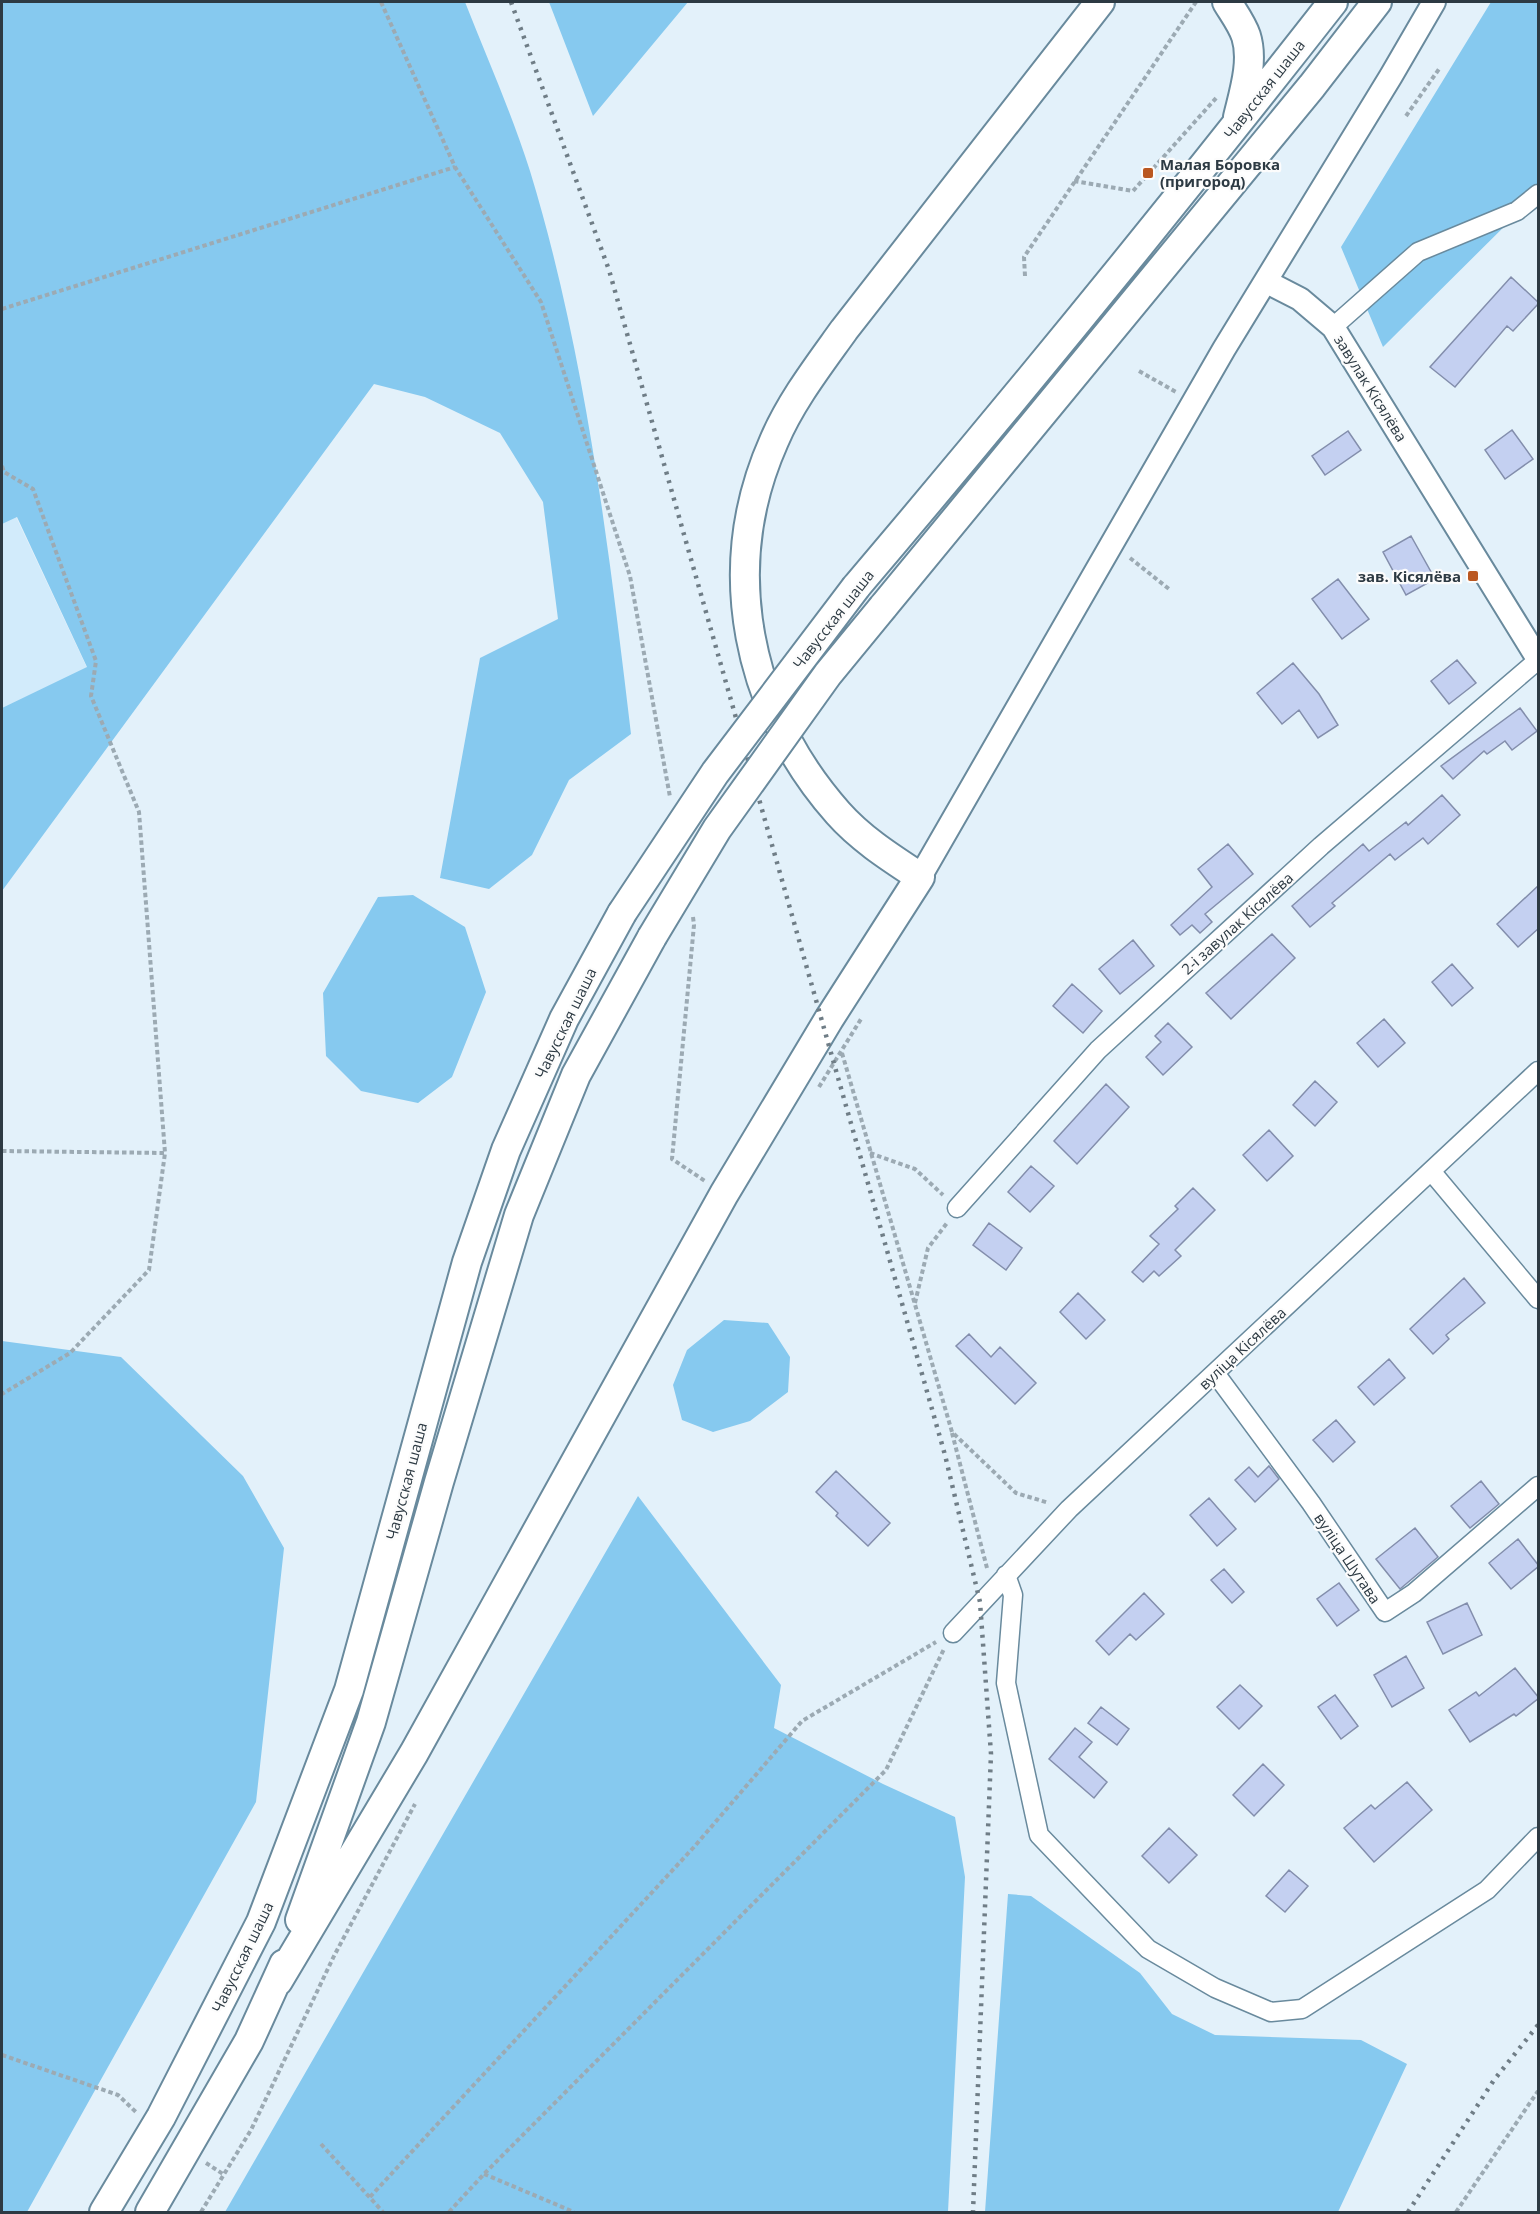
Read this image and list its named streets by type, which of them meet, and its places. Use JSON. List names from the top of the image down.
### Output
{
  "streets": {
    "main road": ["Чавусская шаша"],
    "street": [
      "завулак Кісялёва",
      "2-і завулак Кісялёва",
      "вуліца Кісялёва",
      "вуліца Шутава"
    ]
  },
  "crossings": [
    ["завулак Кісялёва", "2-і завулак Кісялёва"],
    ["вуліца Кісялёва", "вуліца Шутава"]
  ],
  "places": {
    "transit": ["Малая Боровка (пригород)", "зав. Кісялёва"]
  }
}
